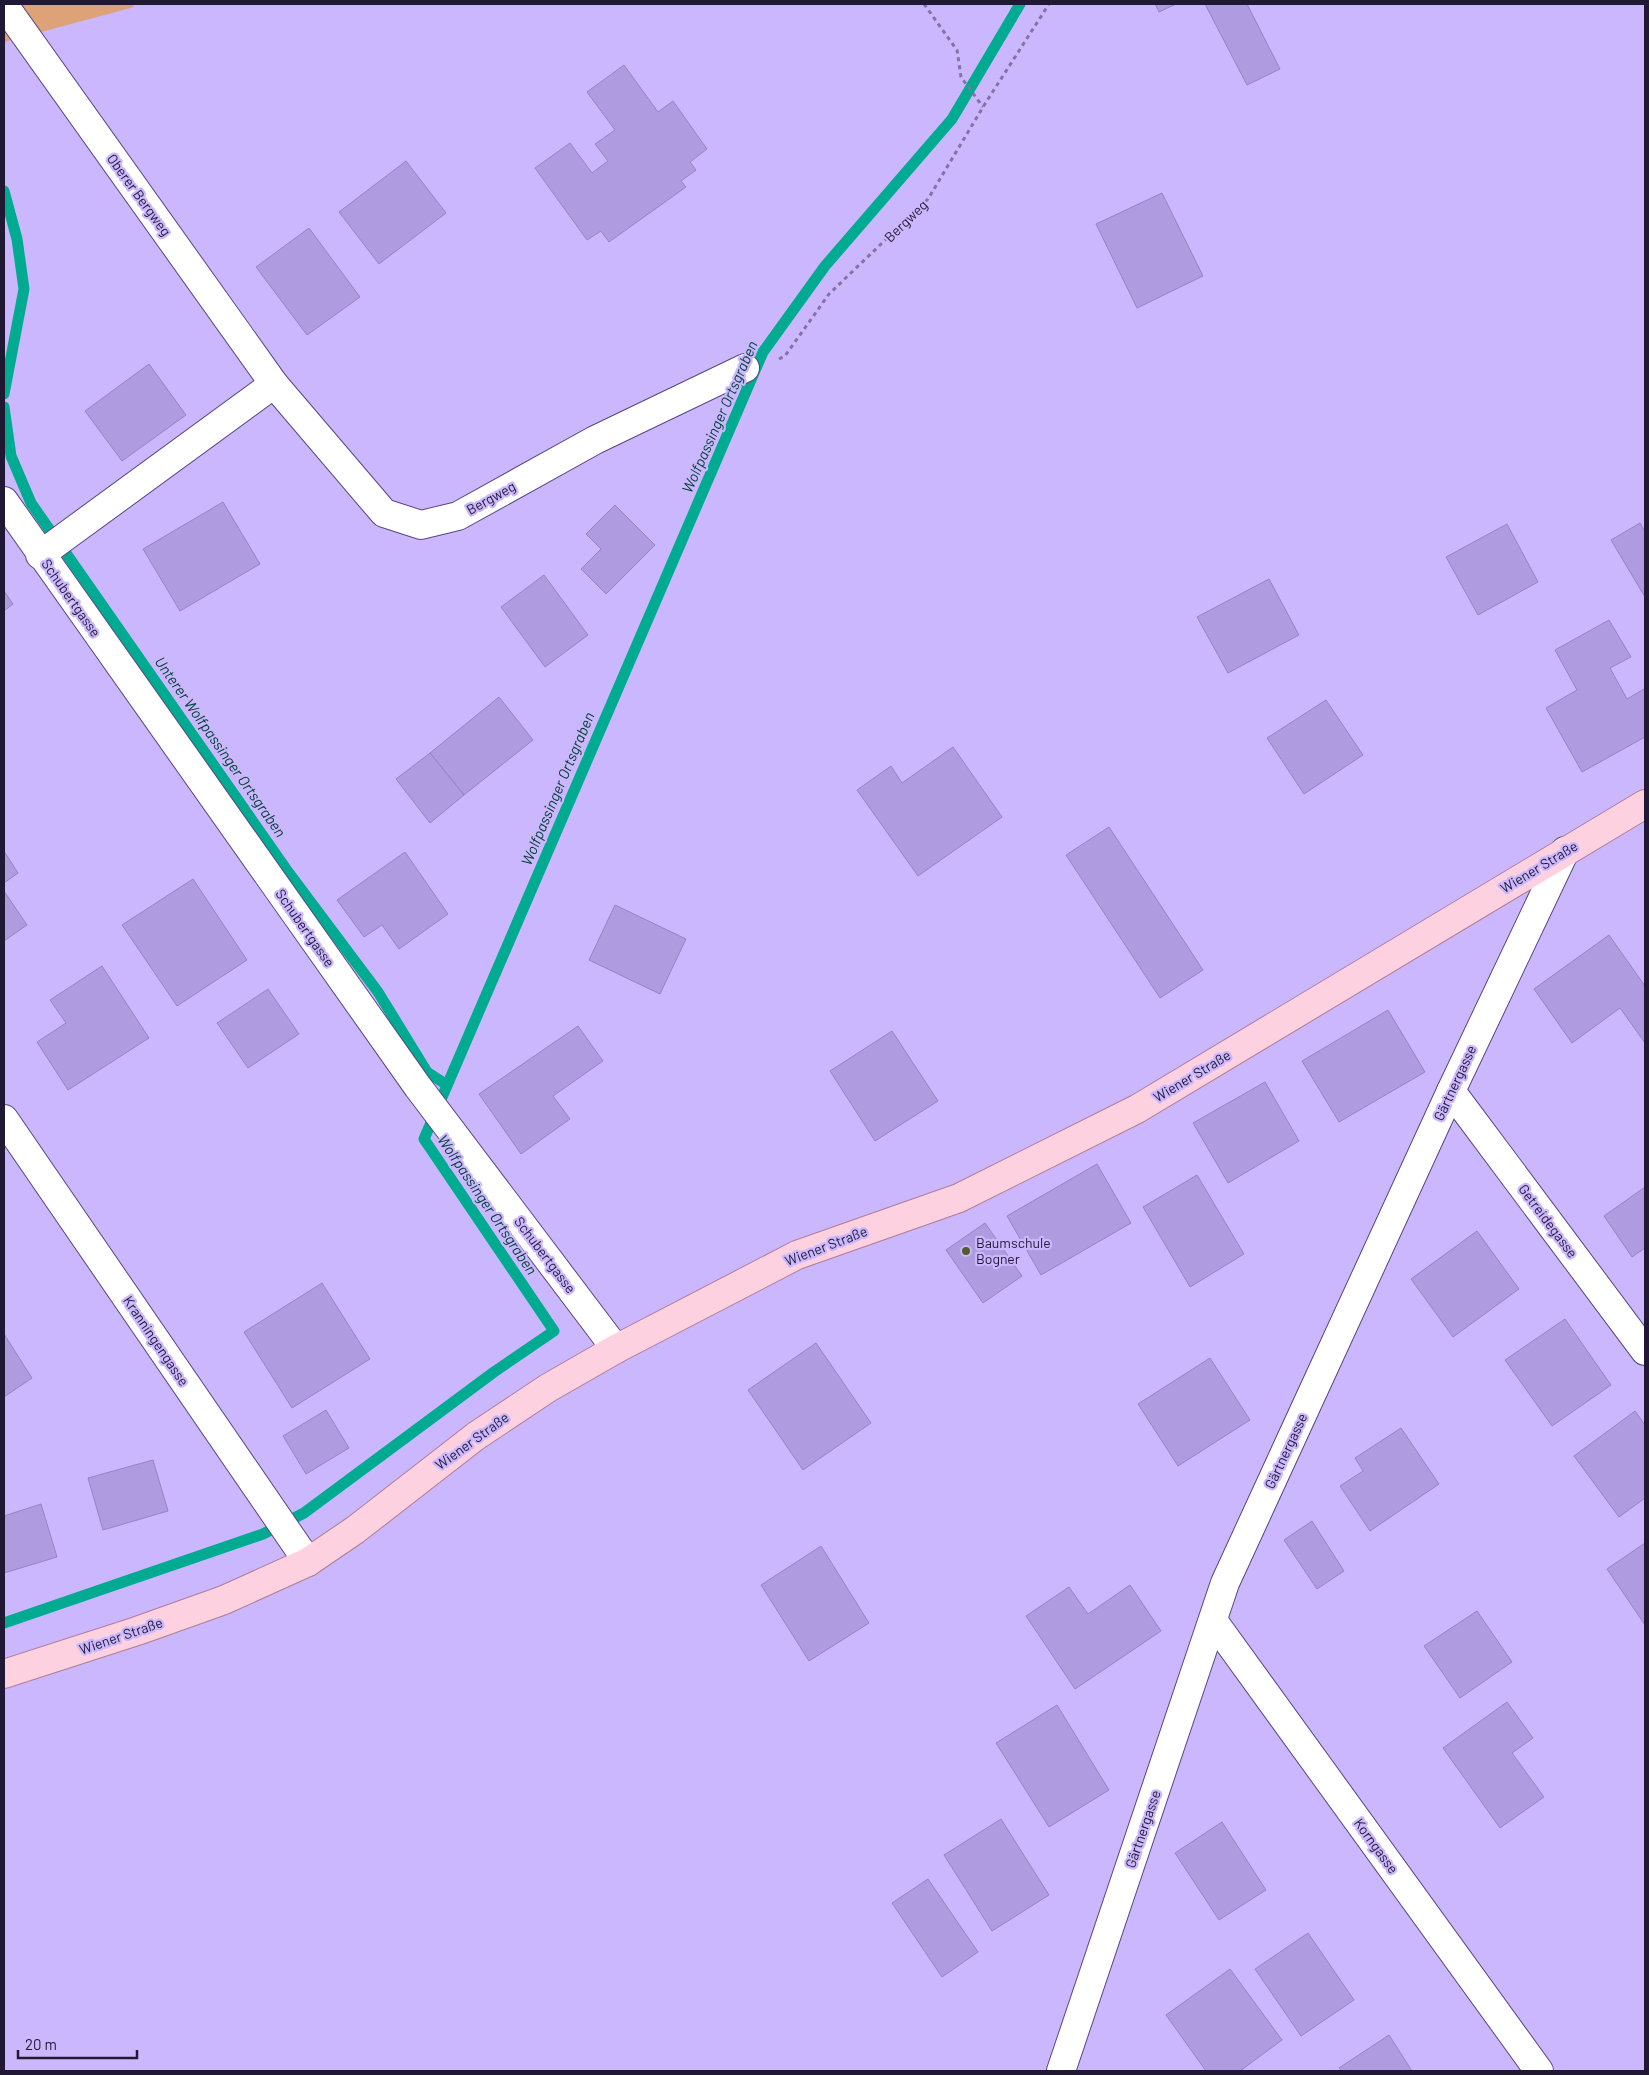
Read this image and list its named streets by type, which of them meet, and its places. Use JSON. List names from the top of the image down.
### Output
{
  "streets": {
    "main road": ["Wiener Straße"],
    "street": [
      "Oberer Bergweg",
      "Bergweg",
      "Schubertgasse",
      "Gärtnergasse",
      "Getreidegasse",
      "Kranningengasse",
      "Korngasse"
    ]
  },
  "crossings": [
    ["Oberer Bergweg", "Bergweg"],
    ["Schubertgasse", "Wiener Straße"],
    ["Wiener Straße", "Gärtnergasse"],
    ["Wiener Straße", "Kranningengasse"],
    ["Gärtnergasse", "Getreidegasse"],
    ["Gärtnergasse", "Korngasse"]
  ],
  "water": ["Wolfpassinger Ortsgraben", "Unterer Wolfpassinger Ortsgraben"],
  "places": ["Baumschule Bogner"],
  "scale_bar": "20 m"
}
